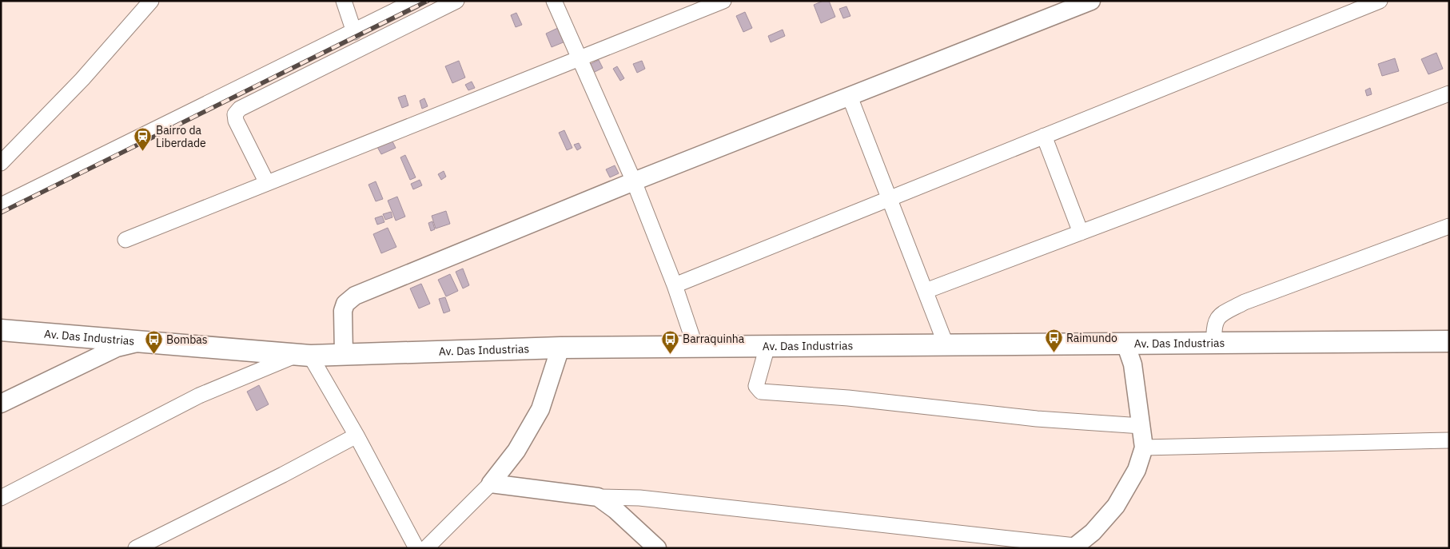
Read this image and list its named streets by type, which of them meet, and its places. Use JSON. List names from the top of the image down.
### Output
{
  "streets": {
    "main road": ["Av. Das Industrias"]
  },
  "places": {
    "station": ["Bairro da Liberdade"],
    "bus stop": ["Raimundo", "Barraquinha", "Bombas"]
  }
}
